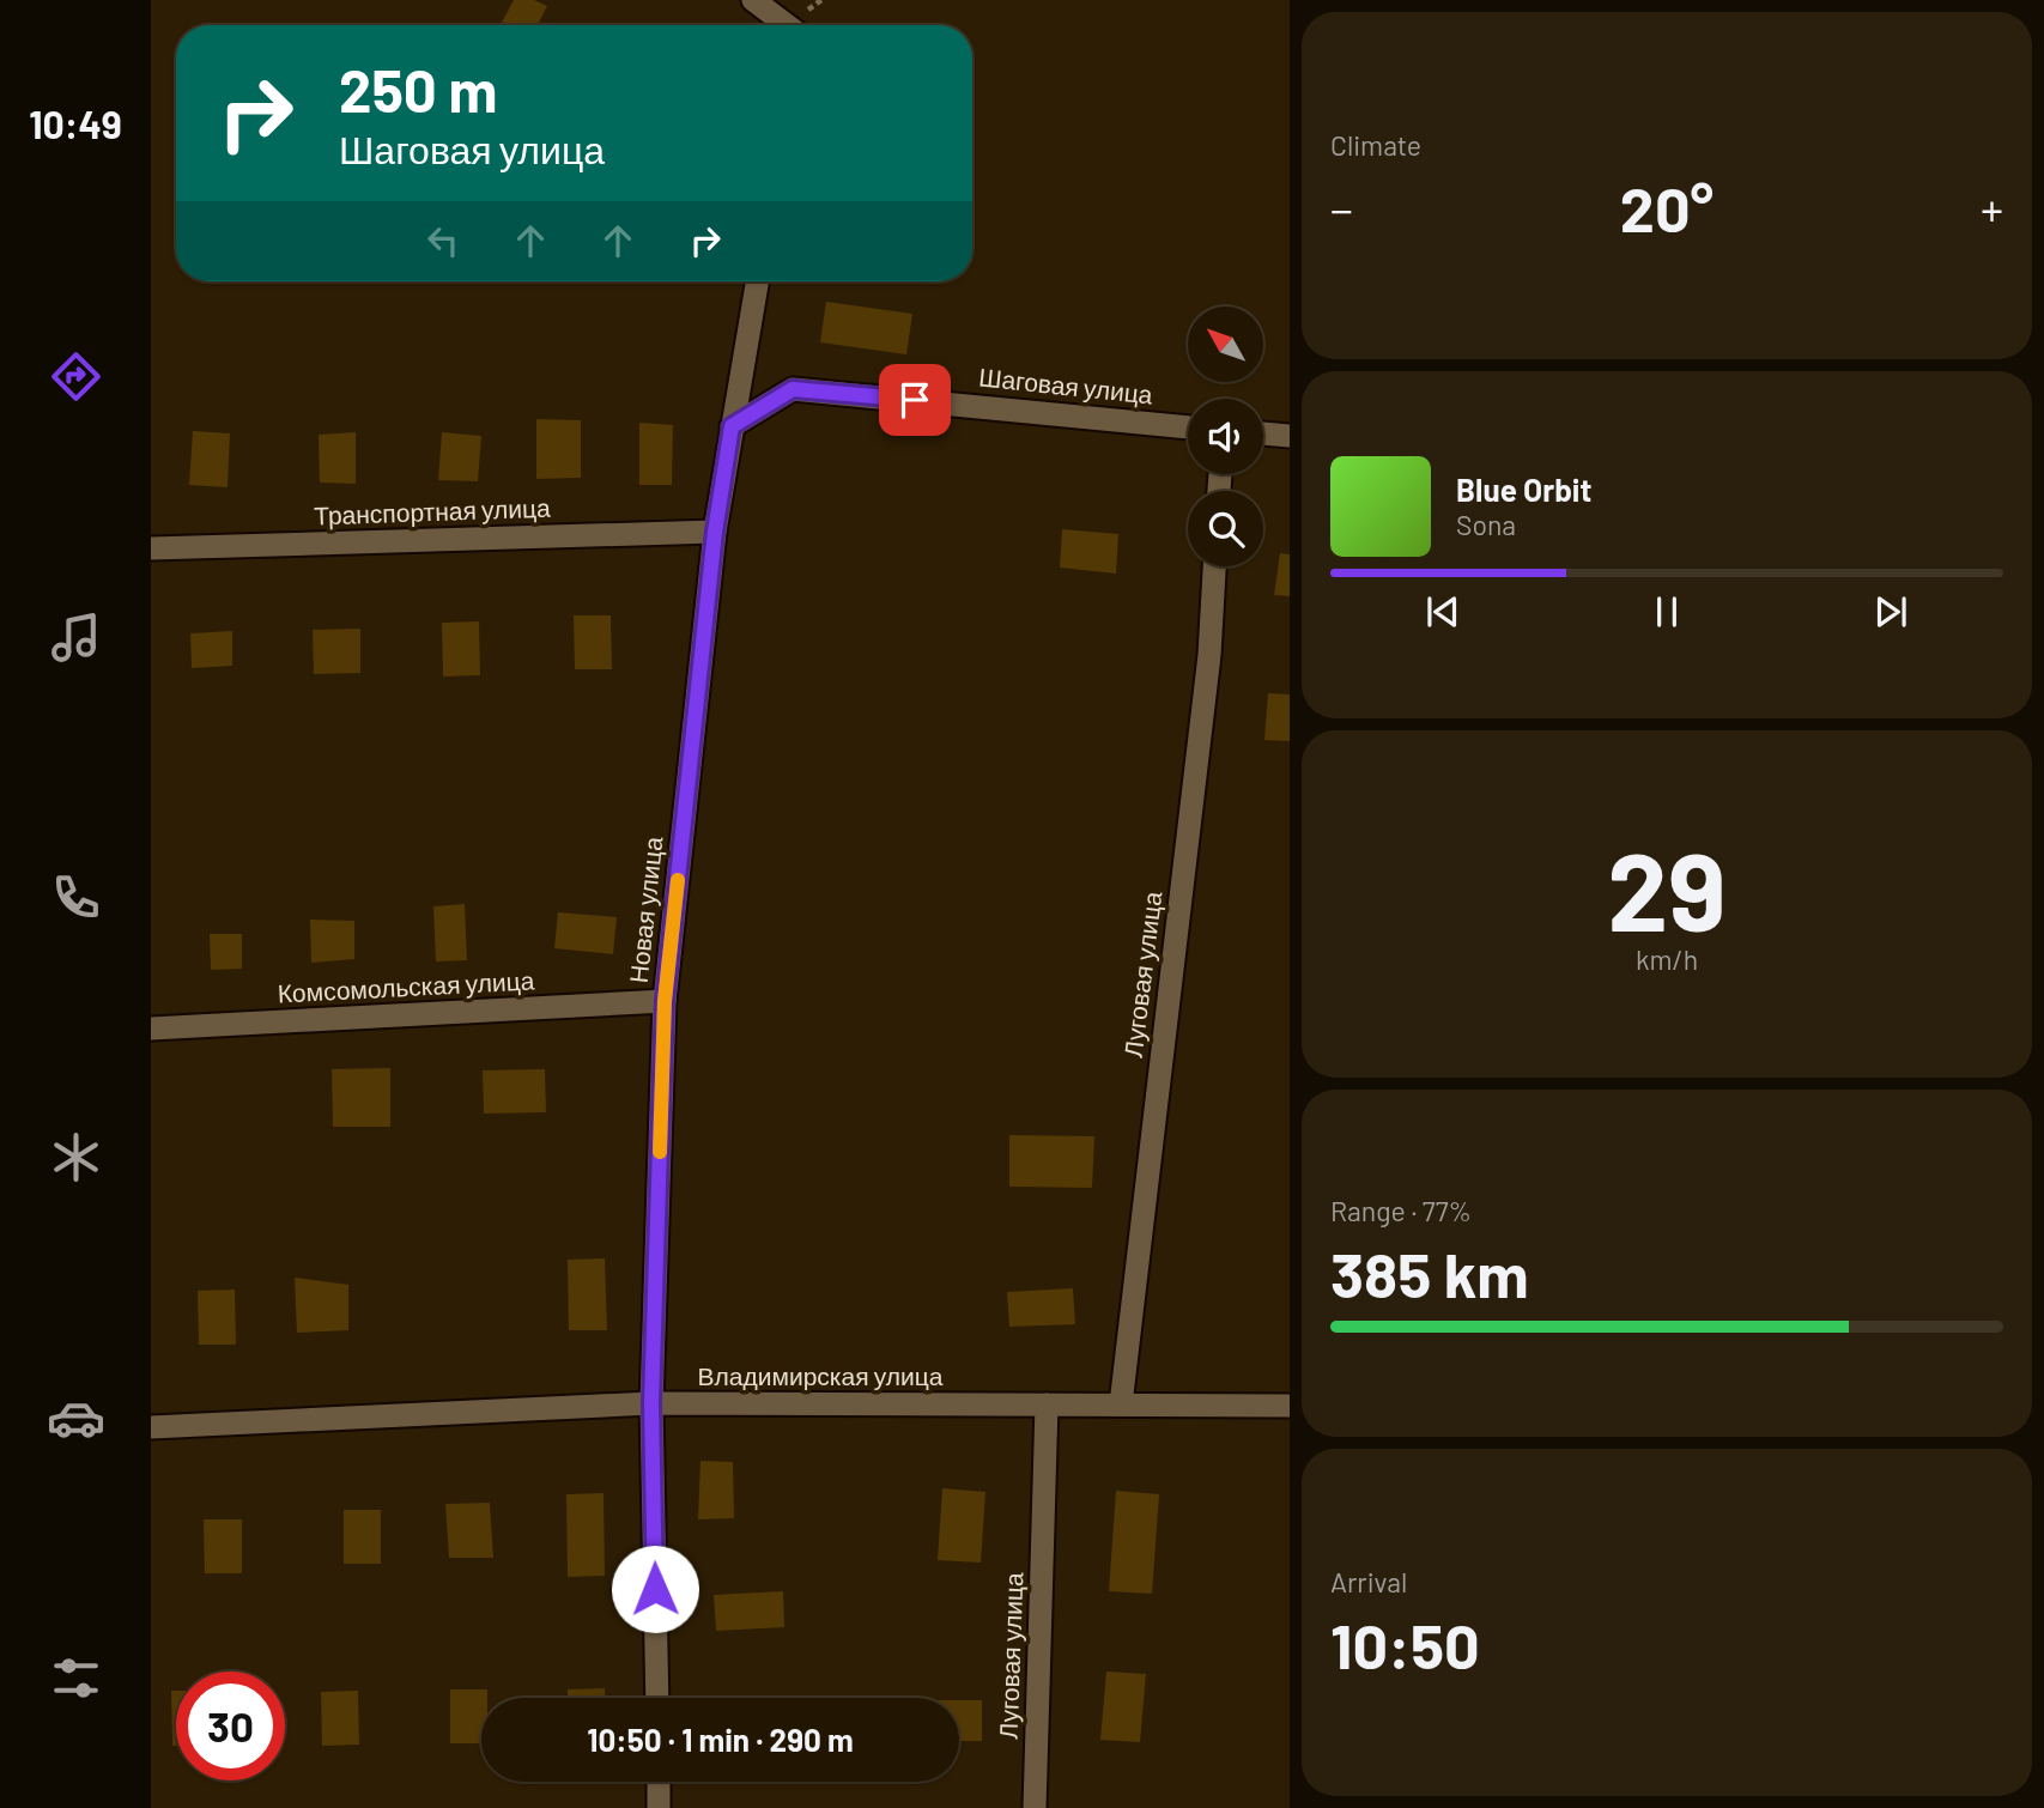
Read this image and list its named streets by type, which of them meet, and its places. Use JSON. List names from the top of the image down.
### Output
{
  "streets": {
    "street": [
      "Шаговая улица",
      "Транспортная улица",
      "Новая улица",
      "Луговая улица",
      "Комсомольская улица",
      "Владимирская улица"
    ]
  },
  "crossings": [
    ["Шаговая улица", "Новая улица"],
    ["Транспортная улица", "Новая улица"],
    ["Новая улица", "Комсомольская улица"],
    ["Новая улица", "Владимирская улица"],
    ["Луговая улица", "Владимирская улица"]
  ],
  "north": "top left",
  "page": {
    "tabs": "10:49",
    "tile": [
      "Climate",
      ["29", "km/h"],
      ["Range · 77%", "385 km"],
      ["Arrival", "10:50"]
    ],
    "turn": ["250 m", "Шаговая улица"],
    "heat": ["−", "20°", "+"],
    "song": ["Blue Orbit", "Sona"],
    "limit": "30",
    "trip": "10:50 · 1 min · 290 m"
  }
}
